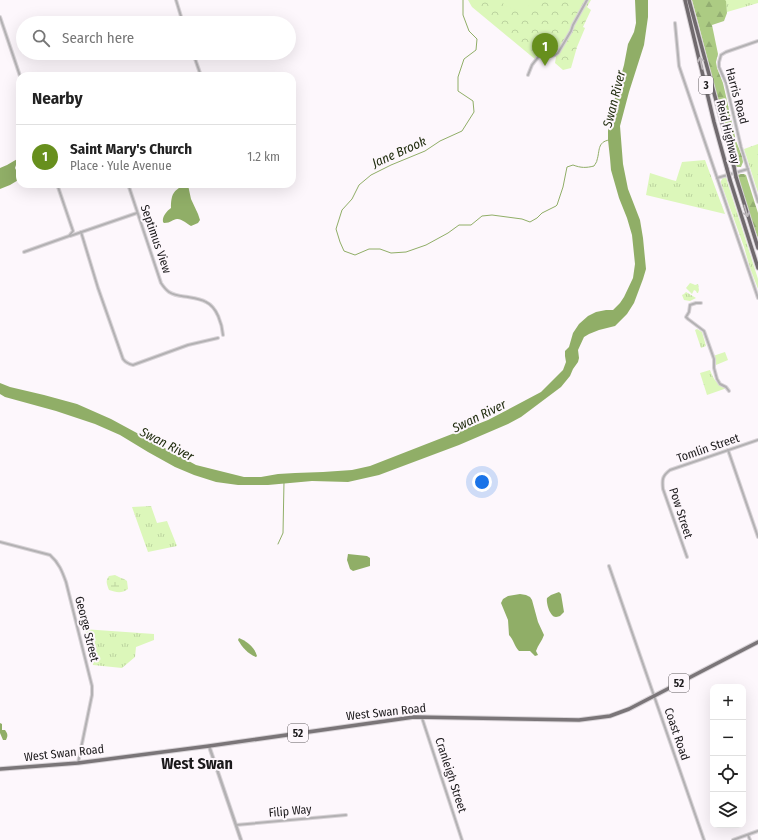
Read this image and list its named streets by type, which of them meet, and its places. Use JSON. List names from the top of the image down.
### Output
{
  "streets": {
    "highway": ["3", "Reid Highway"],
    "main road": ["52", "West Swan Road"],
    "street": [
      "Harris Road",
      "Septimus View",
      "Tomlin Street",
      "Pow Street",
      "George Street",
      "Coast Road",
      "Cranleigh Street",
      "Filip Way"
    ]
  },
  "crossings": [
    ["Tomlin Street", "Pow Street"],
    ["George Street", "West Swan Road"],
    ["West Swan Road", "Coast Road"],
    ["West Swan Road", "Cranleigh Street"]
  ],
  "districts": ["West Swan"],
  "water": ["Swan River", "Jane Brook"],
  "page": {
    "search": "Search here",
    "pins": "1",
    "heading": "Nearby",
    "list": [
      {
        "mark": "1",
        "name": "Saint Mary's Church",
        "note": "Place · Yule Avenue",
        "value": "1.2 km"
      }
    ],
    "map_buttons": ["+", "−"]
  }
}
